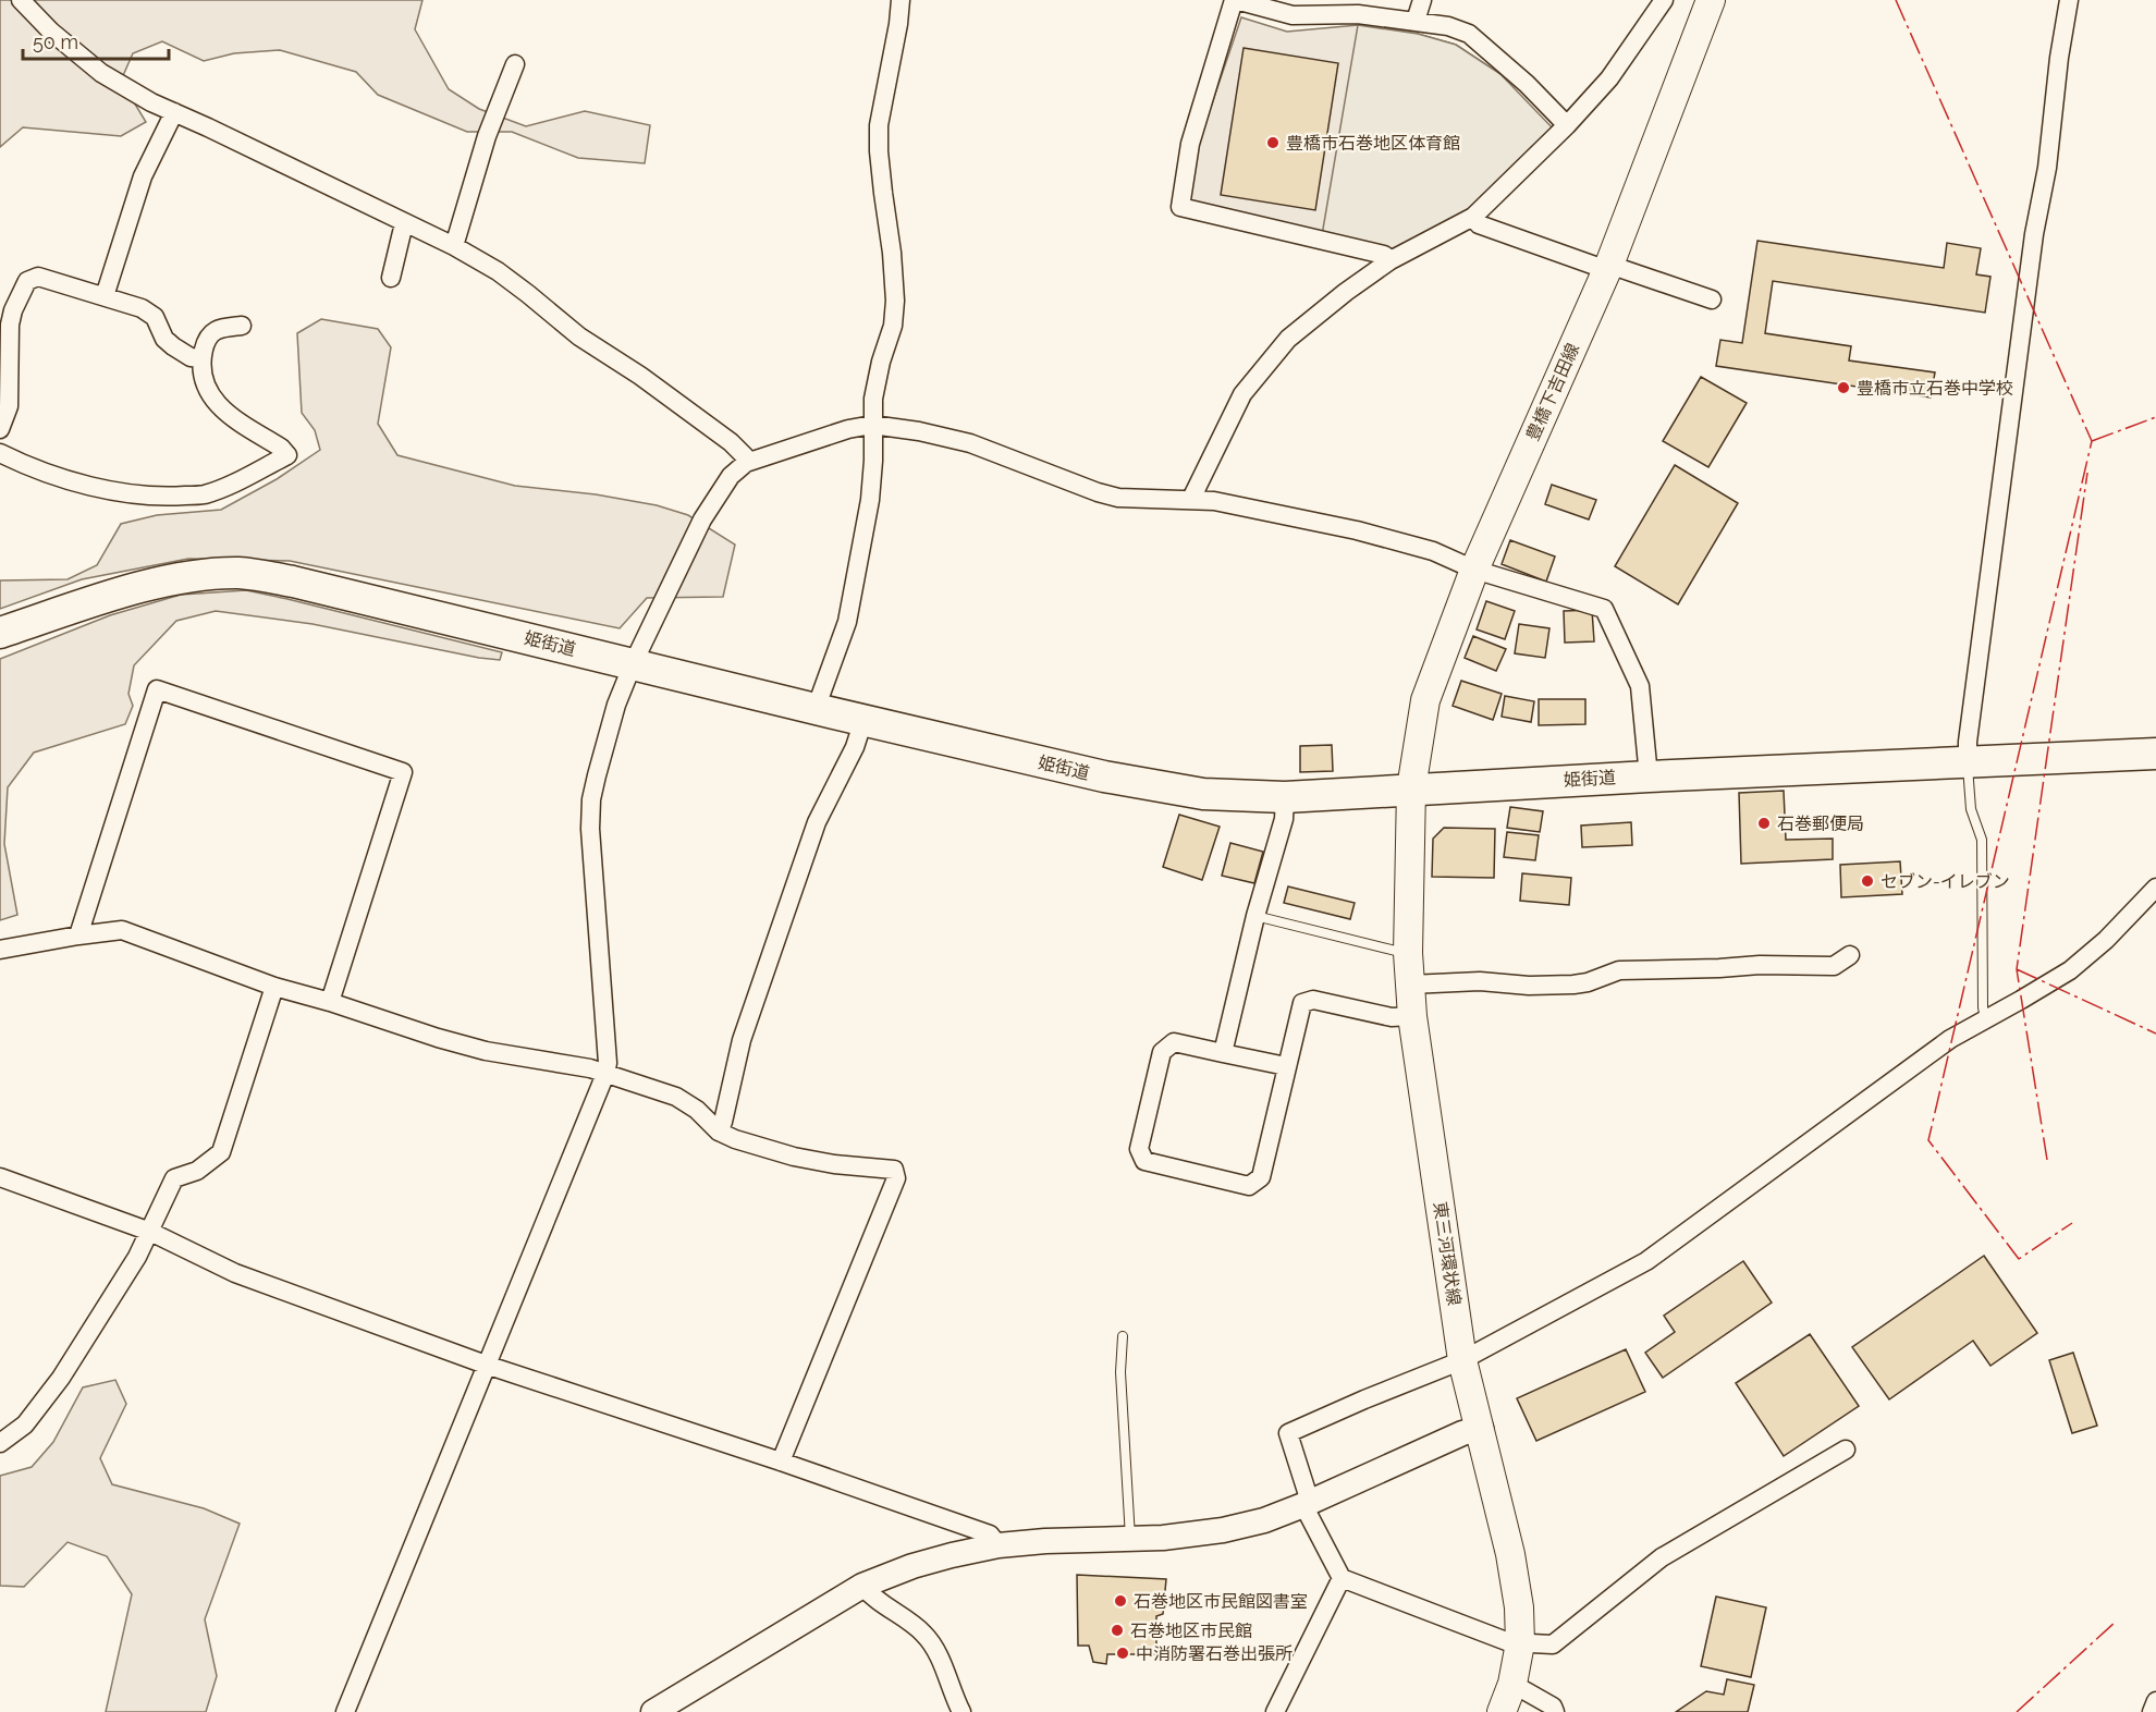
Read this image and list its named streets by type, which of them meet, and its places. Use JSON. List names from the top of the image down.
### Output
{
  "streets": {
    "highway": ["姫街道"],
    "main road": ["豊橋下吉田線", "東三河環状線"]
  },
  "crossings": [
    ["豊橋下吉田線", "姫街道"],
    ["豊橋下吉田線", "東三河環状線"],
    ["姫街道", "東三河環状線"]
  ],
  "places": [
    "豊橋市石巻地区体育館",
    "豊橋市立石巻中学校",
    "石巻郵便局",
    "セブン-イレブン",
    "石巻地区市民館図書室",
    "石巻地区市民館",
    "中消防署石巻出張所"
  ],
  "scale_bar": "50 m"
}
